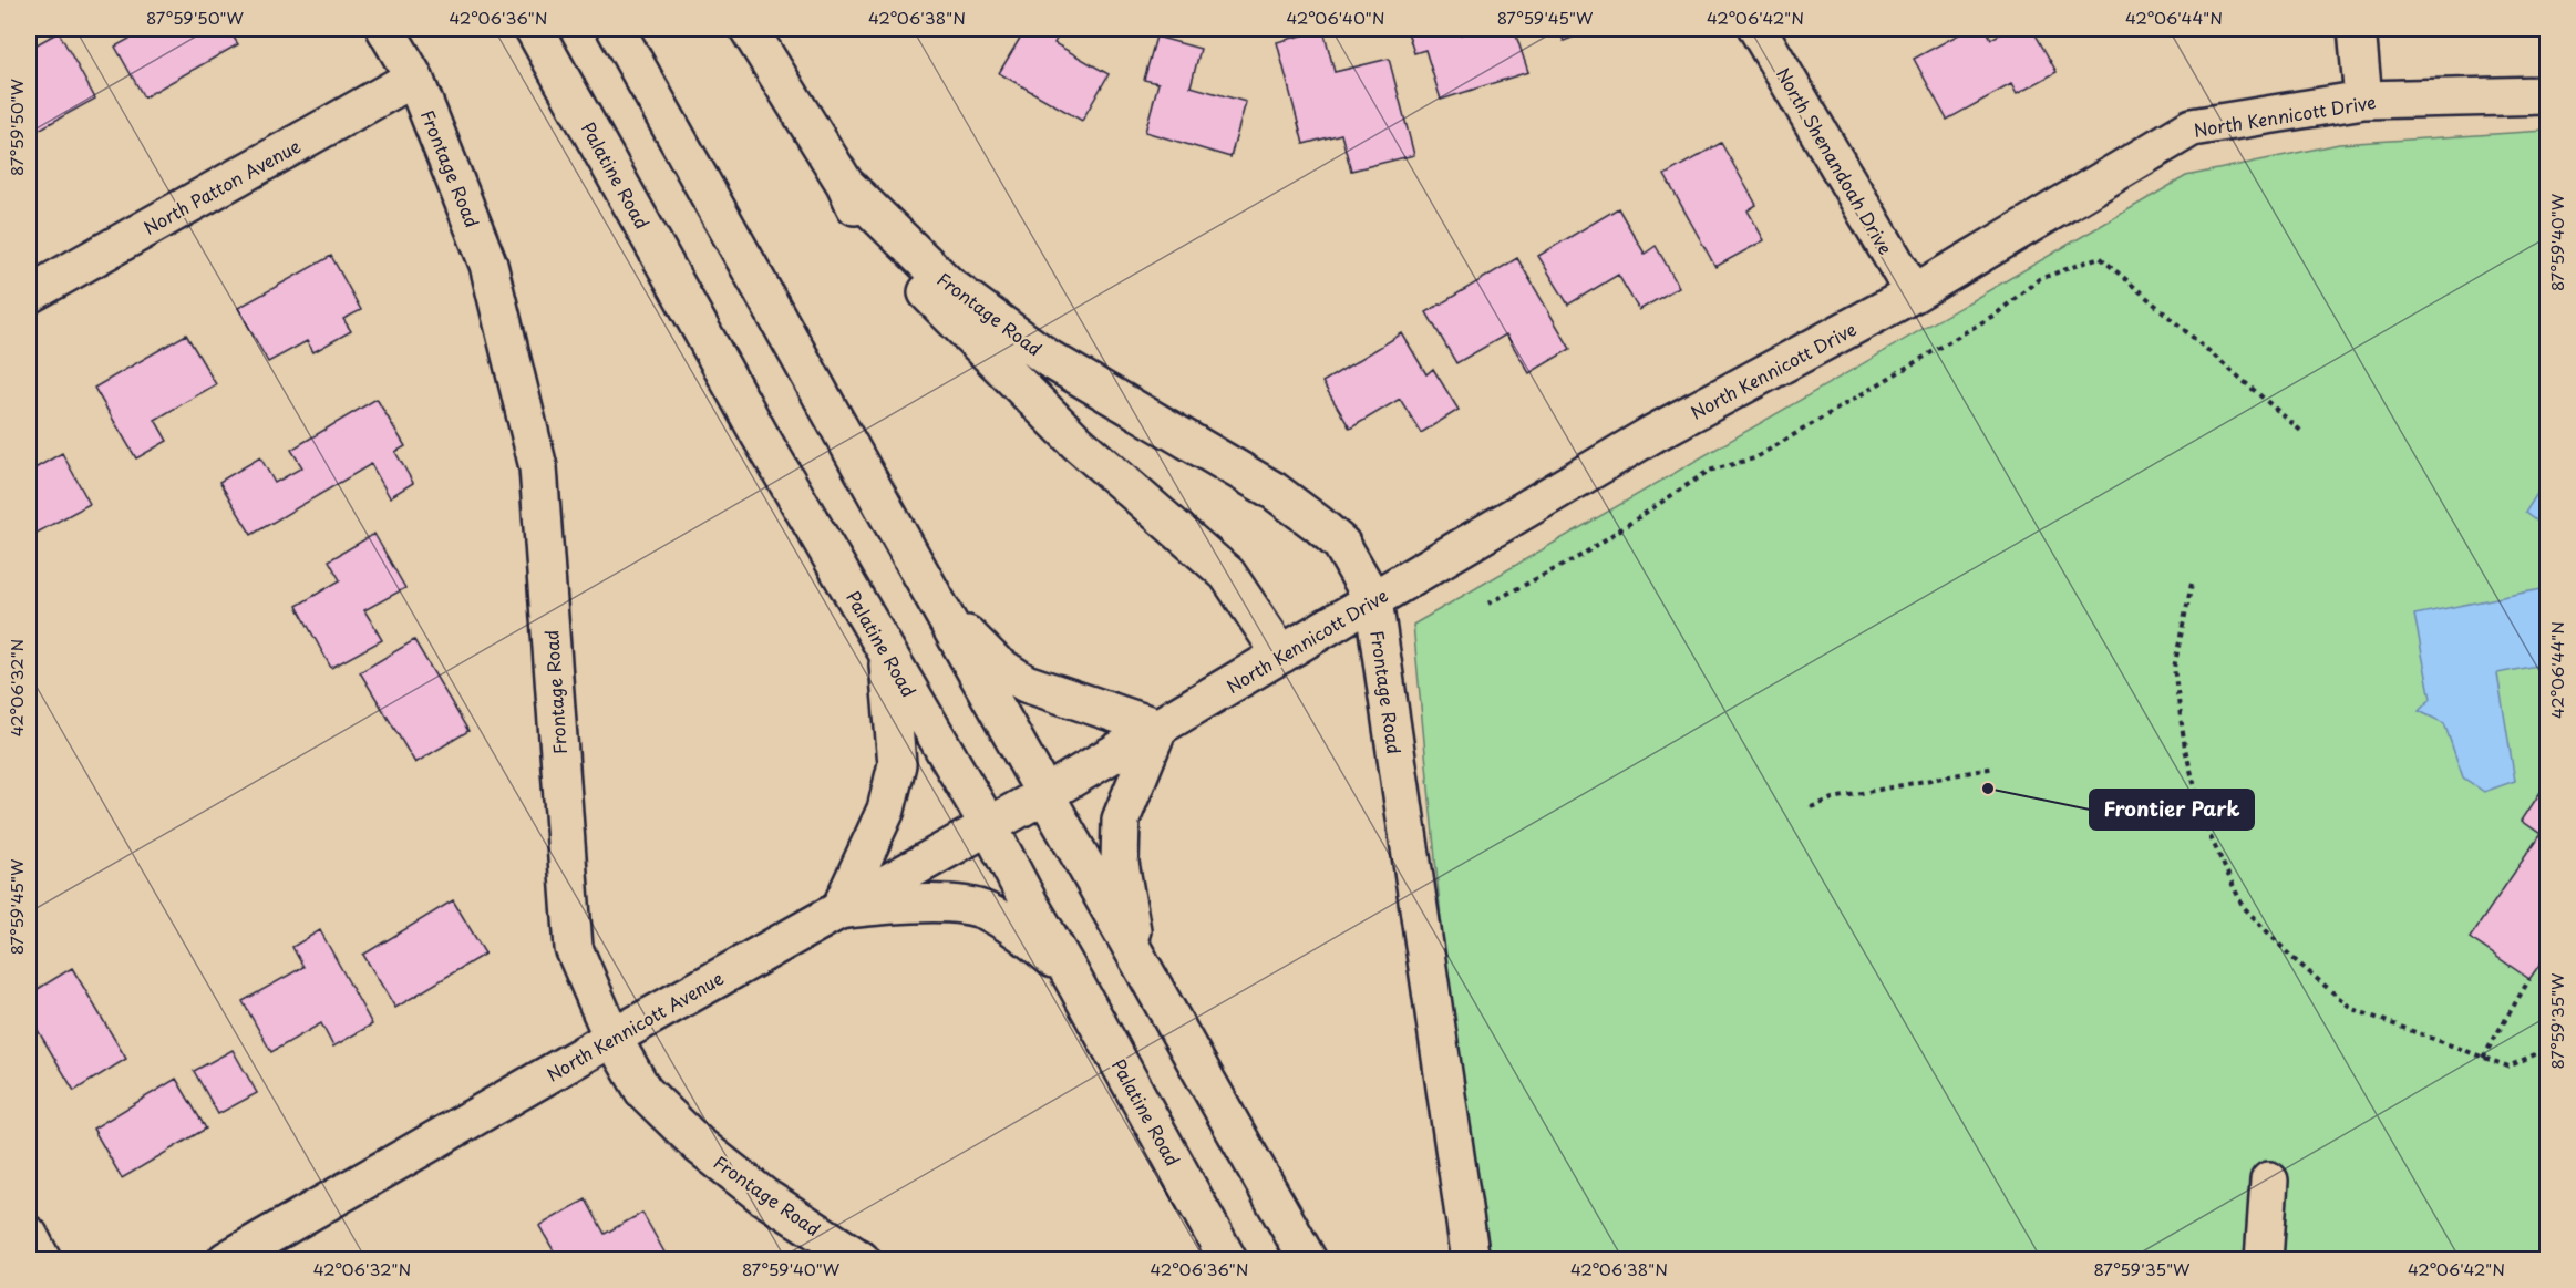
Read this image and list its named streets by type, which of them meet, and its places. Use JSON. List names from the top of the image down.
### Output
{
  "streets": {
    "main road": [
      "North Kennicott Drive",
      "North Shenandoah Drive",
      "Frontage Road",
      "Palatine Road",
      "North Patton Avenue",
      "North Kennicott Avenue"
    ]
  },
  "crossings": [
    ["North Kennicott Drive", "North Shenandoah Drive"],
    ["North Kennicott Drive", "Frontage Road"],
    ["North Kennicott Drive", "North Kennicott Avenue"],
    ["Frontage Road", "North Patton Avenue"],
    ["Frontage Road", "North Kennicott Avenue"],
    ["Palatine Road", "North Kennicott Avenue"]
  ],
  "places": ["Frontier Park"],
  "coordinates": [
    "87°59'50\"W",
    "42°06'36\"N",
    "42°06'38\"N",
    "42°06'40\"N",
    "87°59'45\"W",
    "42°06'42\"N",
    "42°06'44\"N",
    "87°59'40\"W",
    "42°06'32\"N",
    "87°59'35\"W"
  ]
}
